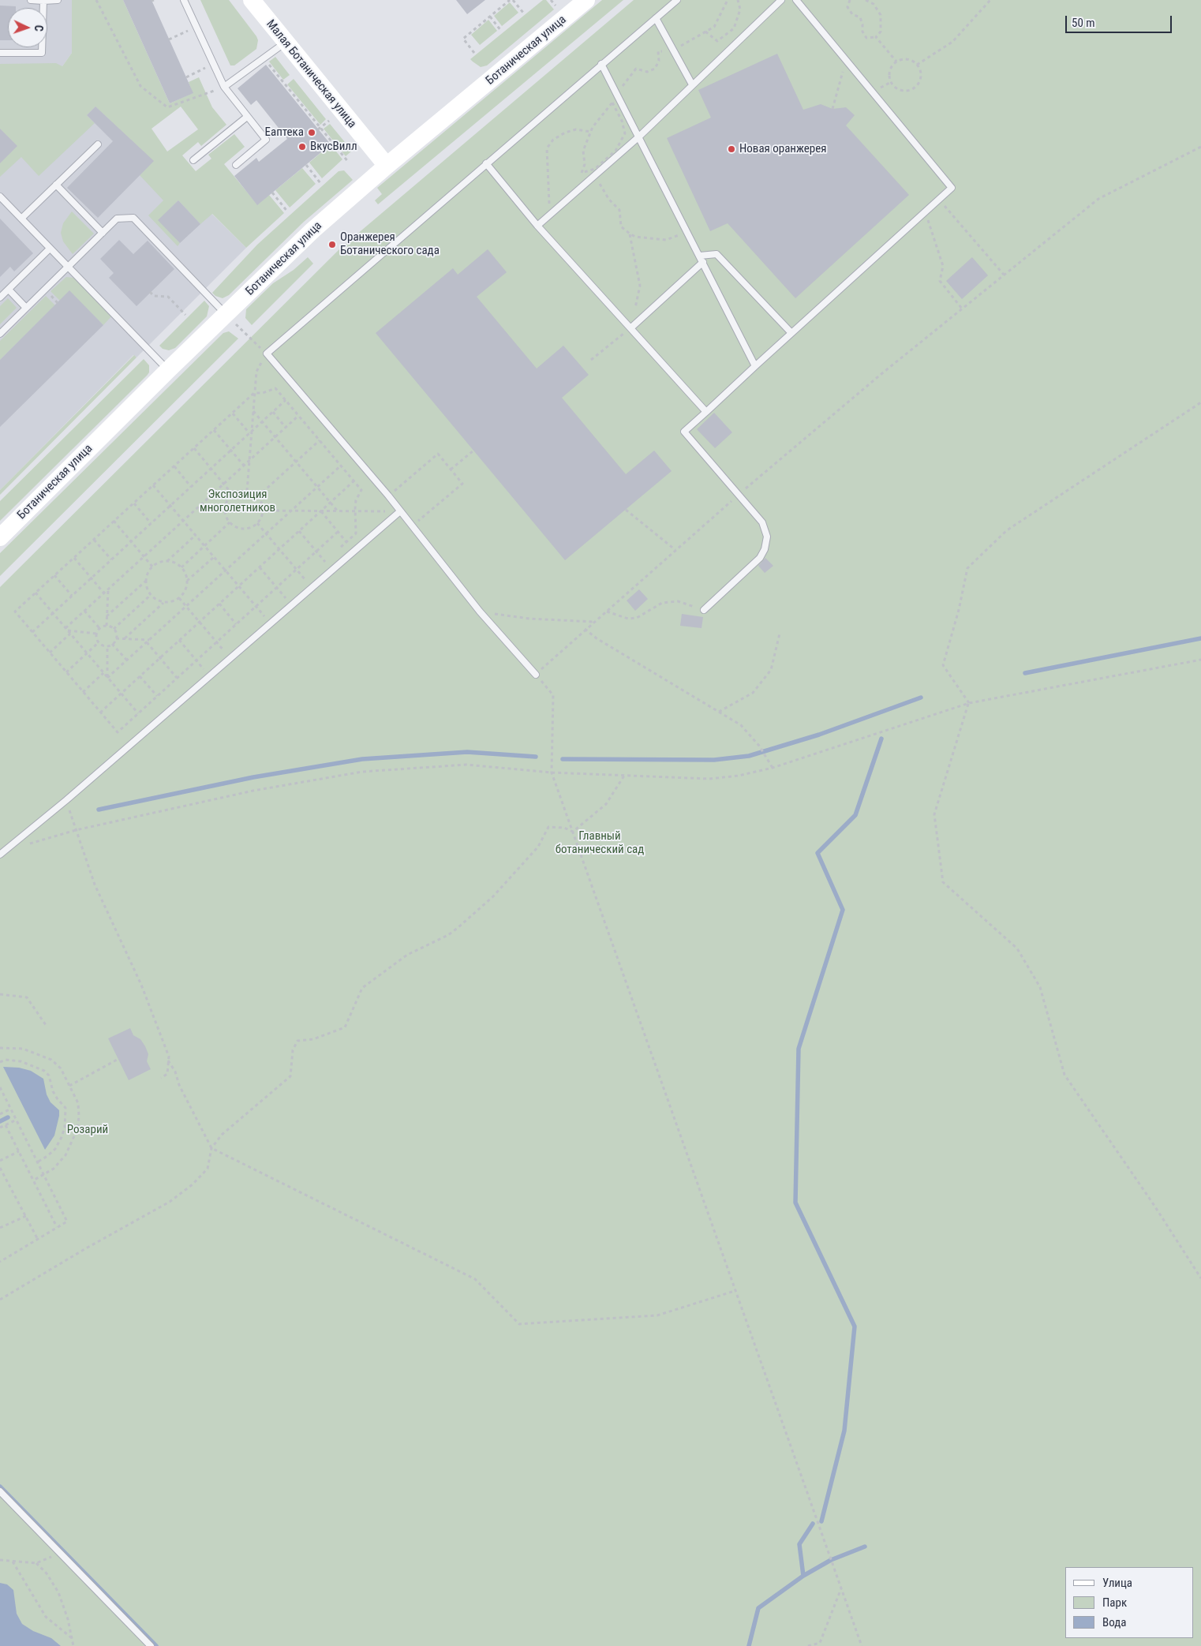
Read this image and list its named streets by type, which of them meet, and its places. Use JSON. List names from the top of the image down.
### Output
{
  "streets": {
    "main road": ["Ботаническая улица", "Малая Ботаническая улица"]
  },
  "crossings": [
    ["Ботаническая улица", "Малая Ботаническая улица"]
  ],
  "parks": ["Экспозиция многолетников", "Главный ботанический сад", "Розарий"],
  "places": [
    "Еаптека",
    "ВкусВилл",
    "Новая оранжерея",
    "Оранжерея Ботанического сада"
  ],
  "legend": ["Улица", "Парк", "Вода"],
  "scale_bar": "50 m",
  "north": "right"
}
